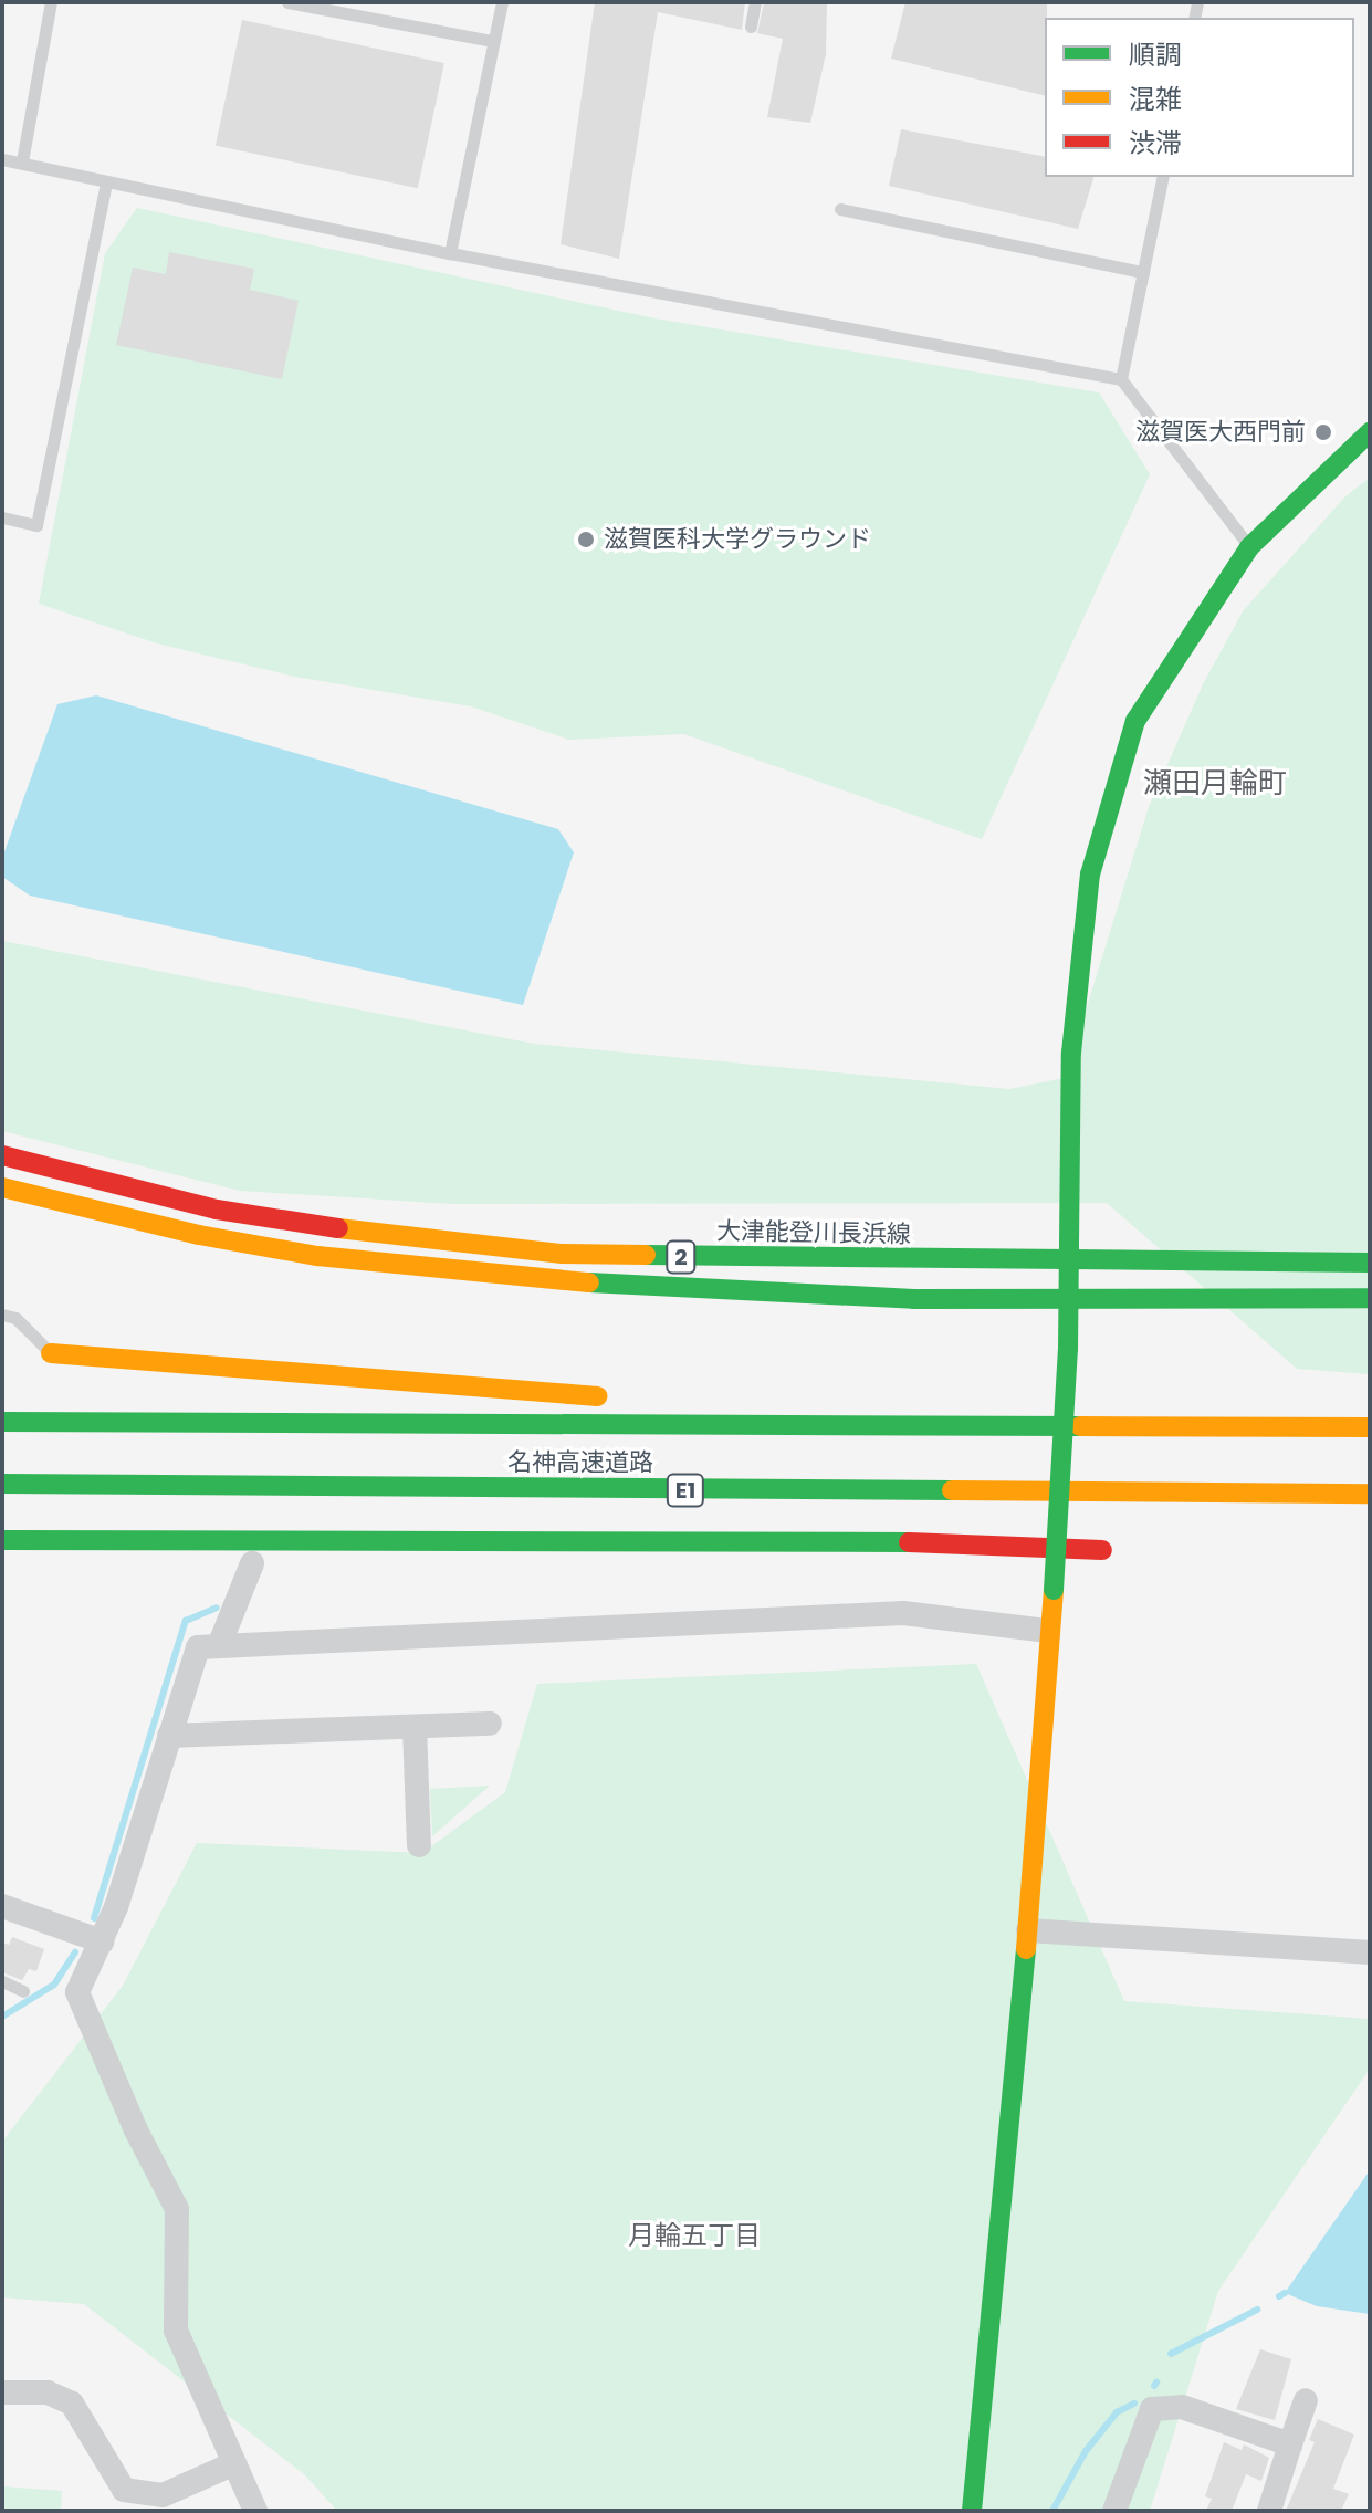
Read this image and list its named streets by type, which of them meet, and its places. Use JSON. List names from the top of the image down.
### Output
{
  "streets": {
    "main road": [
      "大津能登川長浜線",
      "2",
      "名神高速道路",
      "E1"
    ]
  },
  "districts": ["瀬田月輪町", "月輪五丁目"],
  "places": ["滋賀医大西門前", "滋賀医科大学グラウンド"],
  "legend": ["順調", "混雑", "渋滞"]
}
